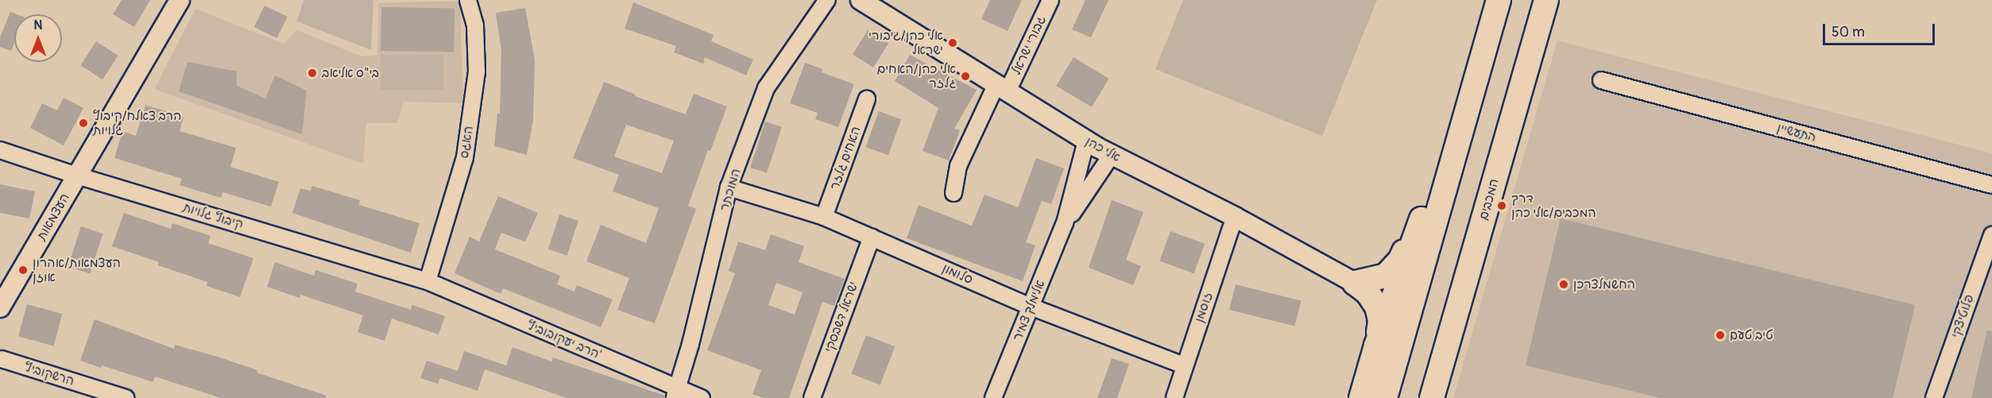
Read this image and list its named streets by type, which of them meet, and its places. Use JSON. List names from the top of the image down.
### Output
{
  "streets": {
    "main road": ["המכבים"],
    "street": [
      "גבורי ישראל",
      "התעשיין",
      "האגס",
      "אלי כהן",
      "האחים גלזר",
      "המוכתר",
      "קיבוץ גלויות",
      "העצמאות",
      "סלומון",
      "זוסמן",
      "אלימלך צמיר",
      "פלוטיצקי",
      "ישראל דשבסקי",
      "הרב יעקובוביץ'",
      "הרשקוביץ"
    ]
  },
  "crossings": [
    ["גבורי ישראל", "אלי כהן"],
    ["האגס", "קיבוץ גלויות"],
    ["האגס", "הרב יעקובוביץ'"],
    ["אלי כהן", "זוסמן"],
    ["אלי כהן", "אלימלך צמיר"],
    ["האחים גלזר", "סלומון"],
    ["המוכתר", "סלומון"],
    ["המוכתר", "הרב יעקובוביץ'"],
    ["קיבוץ גלויות", "העצמאות"],
    ["קיבוץ גלויות", "הרב יעקובוביץ'"],
    ["סלומון", "זוסמן"],
    ["סלומון", "אלימלך צמיר"],
    ["סלומון", "ישראל דשבסקי"]
  ],
  "places": [
    "אלי כהן/גיבורי ישראל",
    "בי\"ס אליאב",
    "אלי כהן/האחים גלזר",
    "הרב צאלח/קיבוץ גלויות",
    "דרך המכבים/אלי כהן",
    "העצמאות/אהרון אוזן",
    "החשמלצרכן",
    "טיב טעם"
  ],
  "scale_bar": "50 m",
  "north": "top"
}
